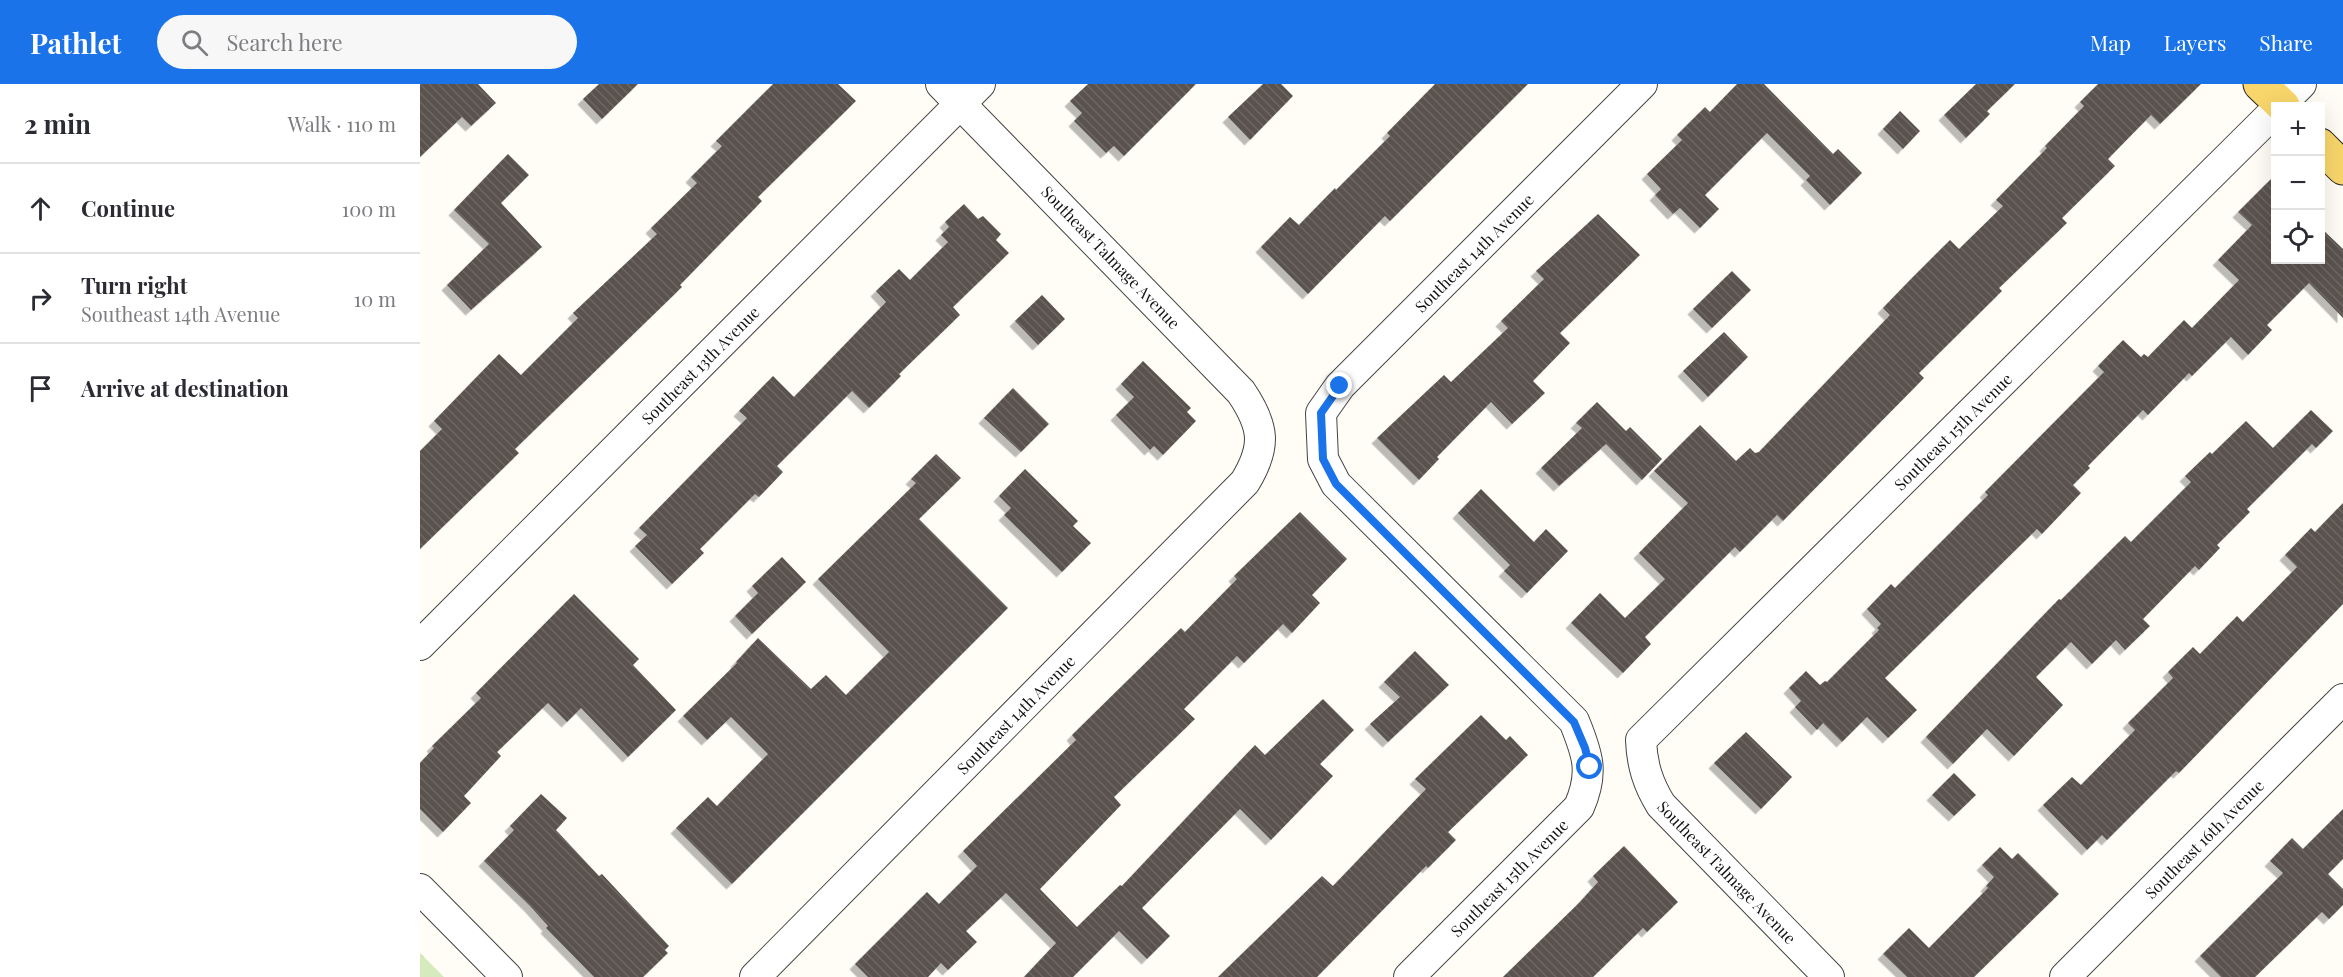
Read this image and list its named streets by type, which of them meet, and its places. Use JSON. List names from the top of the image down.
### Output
{
  "streets": {
    "street": [
      "Southeast 14th Avenue",
      "Southeast Talmage Avenue",
      "Southeast 13th Avenue",
      "Southeast 15th Avenue",
      "Southeast 16th Avenue"
    ]
  },
  "crossings": [
    ["Southeast 14th Avenue", "Southeast Talmage Avenue"],
    ["Southeast 14th Avenue", "Southeast 15th Avenue"],
    ["Southeast Talmage Avenue", "Southeast 13th Avenue"],
    ["Southeast Talmage Avenue", "Southeast 15th Avenue"]
  ],
  "page": {
    "header": "Pathlet",
    "search": "Search here",
    "nav": ["Map", "Layers", "Share"],
    "heading": ["2 min", "Walk · 110 m"],
    "map_buttons": ["+", "−"],
    "list": [
      ["Continue", "100 m"],
      ["Turn right", "Southeast 14th Avenue", "10 m"],
      "Arrive at destination"
    ]
  }
}
